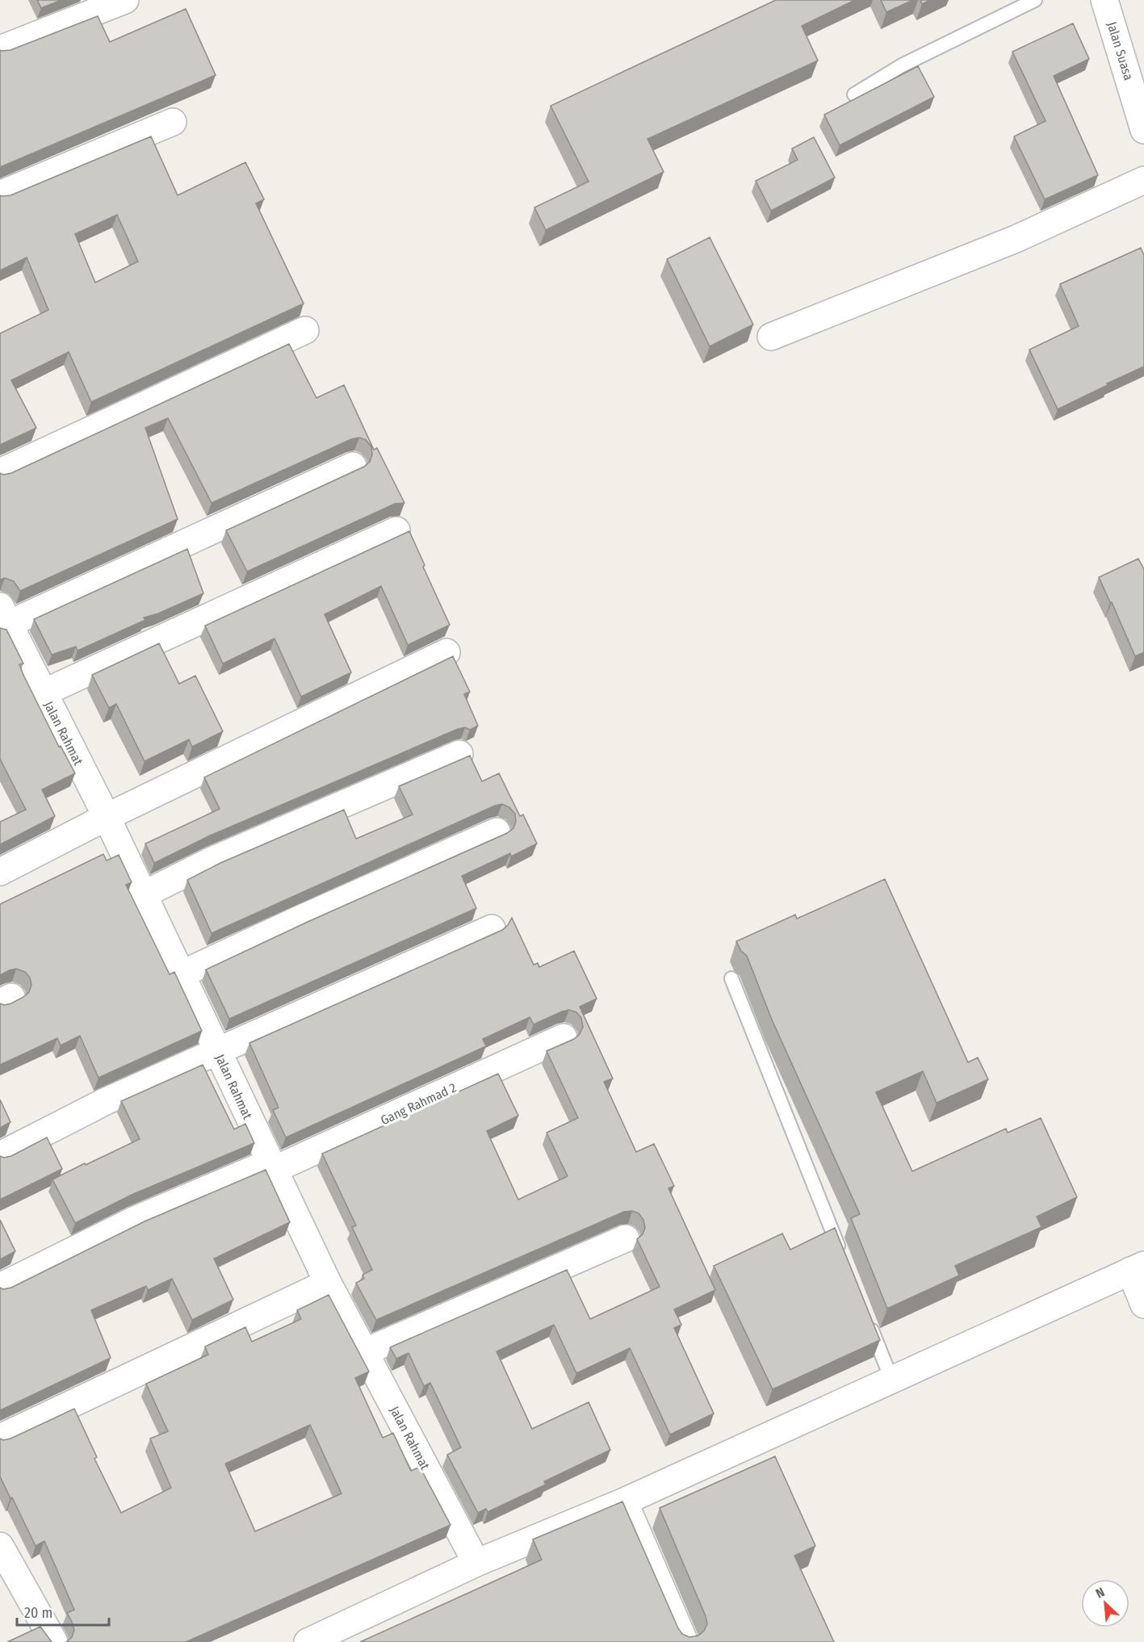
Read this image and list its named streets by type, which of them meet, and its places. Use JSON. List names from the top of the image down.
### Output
{
  "streets": {
    "street": ["Jalan Suasa", "Jalan Rahmat", "Gang Rahmad 2"]
  },
  "crossings": [
    ["Jalan Rahmat", "Gang Rahmad 2"]
  ],
  "scale_bar": "20 m",
  "north": "top left"
}
